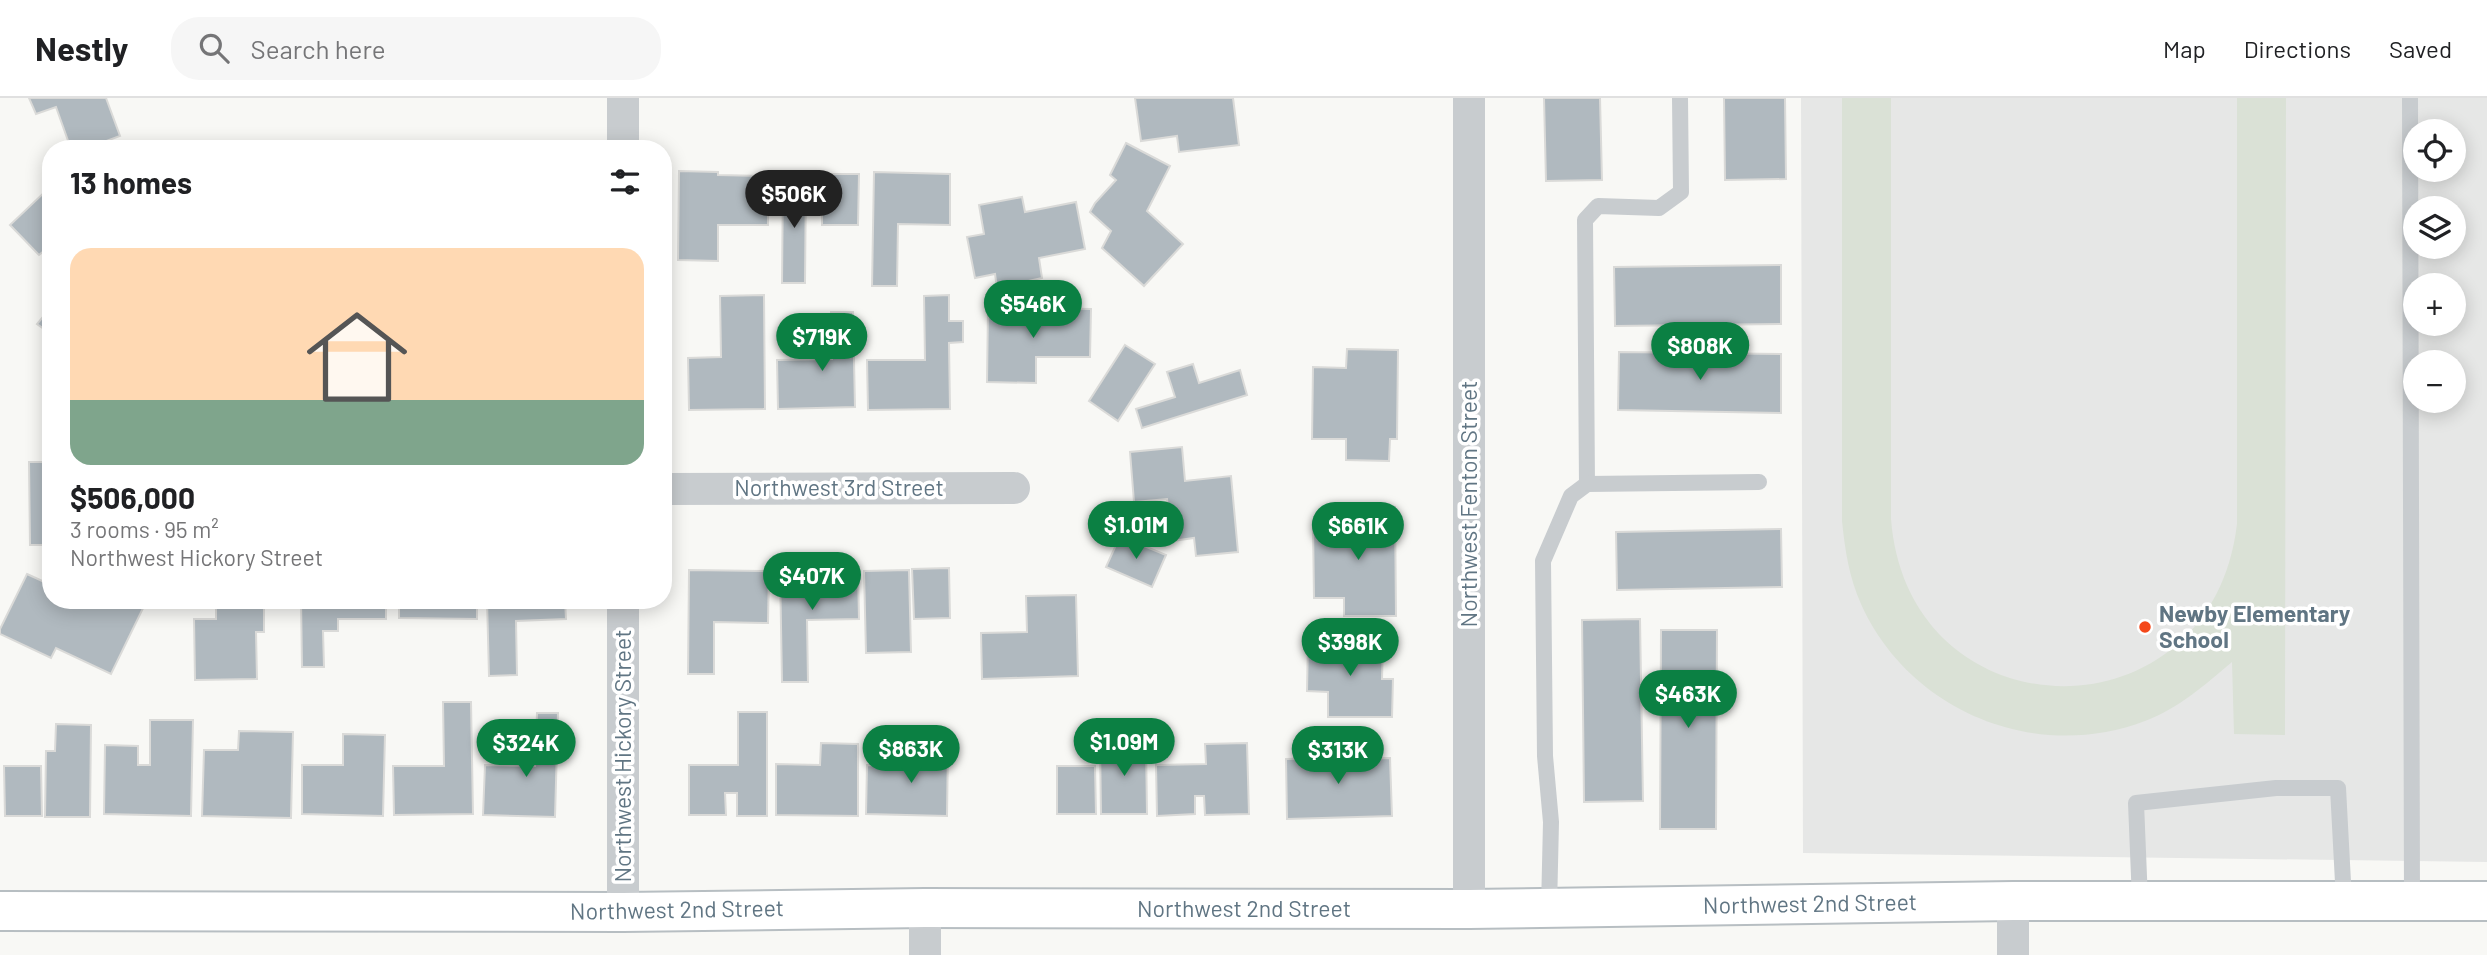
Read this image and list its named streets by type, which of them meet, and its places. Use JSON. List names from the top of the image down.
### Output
{
  "streets": {
    "main road": ["Northwest 2nd Street"],
    "street": ["Northwest 3rd Street", "Northwest Fenton Street", "Northwest Hickory Street"]
  },
  "crossings": [
    ["Northwest Fenton Street", "Northwest 2nd Street"],
    ["Northwest Hickory Street", "Northwest 2nd Street"]
  ],
  "places": ["Newby Elementary School"],
  "page": {
    "header": "Nestly",
    "search": "Search here",
    "nav": ["Map", "Directions", "Saved"],
    "map_buttons": ["+", "−"],
    "heading": "13 homes",
    "price": [
      "$506K",
      "$546K",
      "$719K",
      "$808K",
      "$1.01M",
      "$661K",
      "$407K",
      "$398K",
      "$463K",
      "$1.09M",
      "$324K",
      "$863K",
      "$313K"
    ],
    "list": [
      {
        "name": "$506,000",
        "note": "3 rooms · 95 m² · Northwest Hickory Street"
      }
    ]
  }
}
